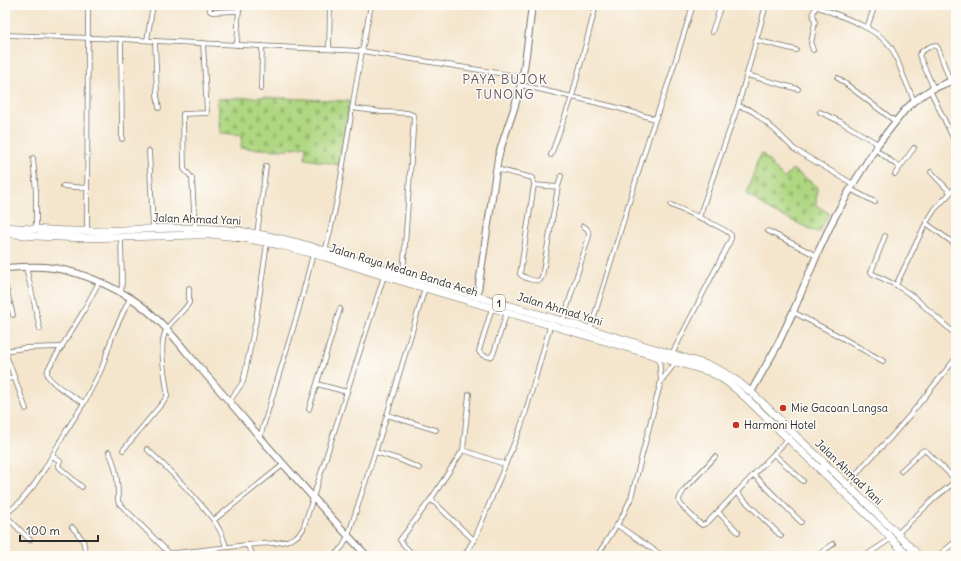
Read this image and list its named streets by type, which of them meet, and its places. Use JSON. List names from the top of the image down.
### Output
{
  "streets": {
    "main road": ["Jalan Ahmad Yani", "Jalan Raya Medan Banda Aceh", "1"]
  },
  "crossings": [
    ["Jalan Ahmad Yani", "Jalan Raya Medan Banda Aceh"]
  ],
  "districts": ["PAYA BUJOK TUNONG"],
  "places": ["Mie Gacoan Langsa", "Harmoni Hotel"],
  "scale_bar": "100 m"
}
